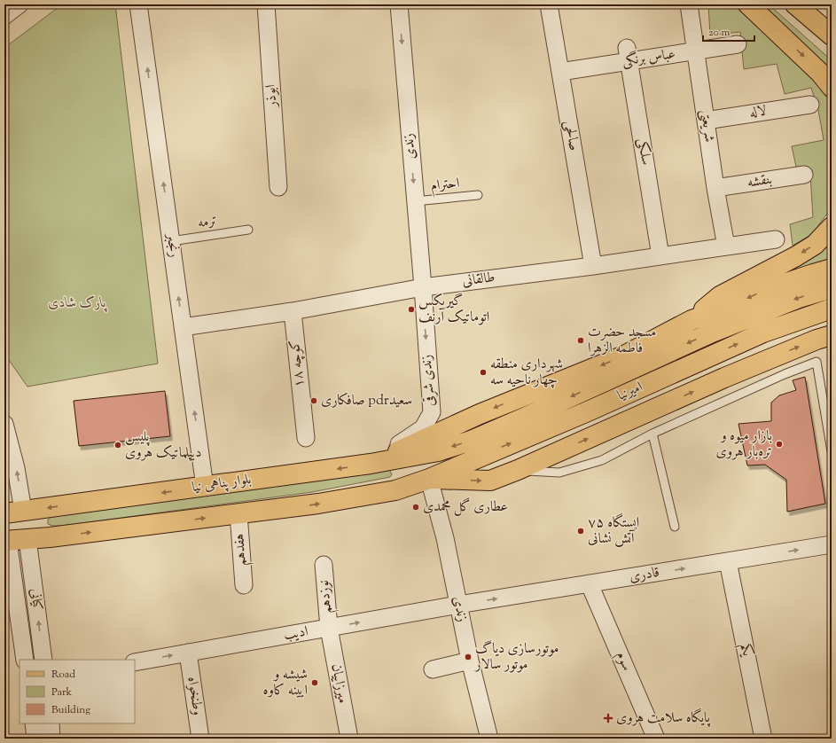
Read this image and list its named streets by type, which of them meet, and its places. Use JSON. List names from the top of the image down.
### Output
{
  "streets": {
    "main road": ["امیرنیا", "بلوار پناهی نیا"],
    "street": [
      "عباس برنگی",
      "ابوذر",
      "لاله",
      "شریعتی",
      "صالحی",
      "زندی",
      "سلکی",
      "بنقشه",
      "رنجبر",
      "طالقانی",
      "کوچه ۱۸",
      "زندی شرقی",
      "هفدهم",
      "قادری",
      "نوزدهم",
      "کیانی",
      "ادیب",
      "یکم",
      "سوم",
      "میرزاییان",
      "وطنخواه"
    ],
    "lane": ["احترام", "ترمه"]
  },
  "crossings": [
    ["عباس برنگی", "شریعتی"],
    ["عباس برنگی", "صالحی"],
    ["عباس برنگی", "سلکی"],
    ["لاله", "شریعتی"],
    ["شریعتی", "بنقشه"],
    ["شریعتی", "طالقانی"],
    ["صالحی", "طالقانی"],
    ["زندی", "احترام"],
    ["زندی", "طالقانی"],
    ["زندی", "زندی شرقی"],
    ["زندی", "امیرنیا"],
    ["زندی", "قادری"],
    ["زندی", "ادیب"],
    ["سلکی", "طالقانی"],
    ["ترمه", "رنجبر"],
    ["رنجبر", "طالقانی"],
    ["رنجبر", "بلوار پناهی نیا"],
    ["طالقانی", "کوچه ۱۸"],
    ["طالقانی", "زندی شرقی"],
    ["زندی شرقی", "بلوار پناهی نیا"],
    ["امیرنیا", "بلوار پناهی نیا"],
    ["قادری", "ادیب"],
    ["قادری", "یکم"],
    ["قادری", "سوم"],
    ["نوزدهم", "ادیب"],
    ["نوزدهم", "میرزاییان"],
    ["ادیب", "میرزاییان"],
    ["ادیب", "وطنخواه"]
  ],
  "one_way": [
    "زندی",
    "رنجبر",
    "زندی شرقی",
    "قادری",
    "ادیب"
  ],
  "parks": ["پارک شادی"],
  "places": {
    "other": [
      "گیربکس اتوماتیک آرنف",
      "مسجد حضرت فاطمه الزهرا",
      "شهرداری منطقه چهار ناحیه سه",
      "صافکاری pdrسعید",
      "بازار میوه و تره‌بار هروی",
      "پلیس دیپلماتیک هروی",
      "عطاری گل محمدی",
      "ایستگاه ۷۵ آتش نشانی",
      "موتورسازی دیاگ موتور سالار",
      "شیشه و ایینه کاوه"
    ],
    "health": ["پایگاه سلامت هروی"]
  },
  "legend": ["Road", "Park", "Building"],
  "scale_bar": "20 m"
}
